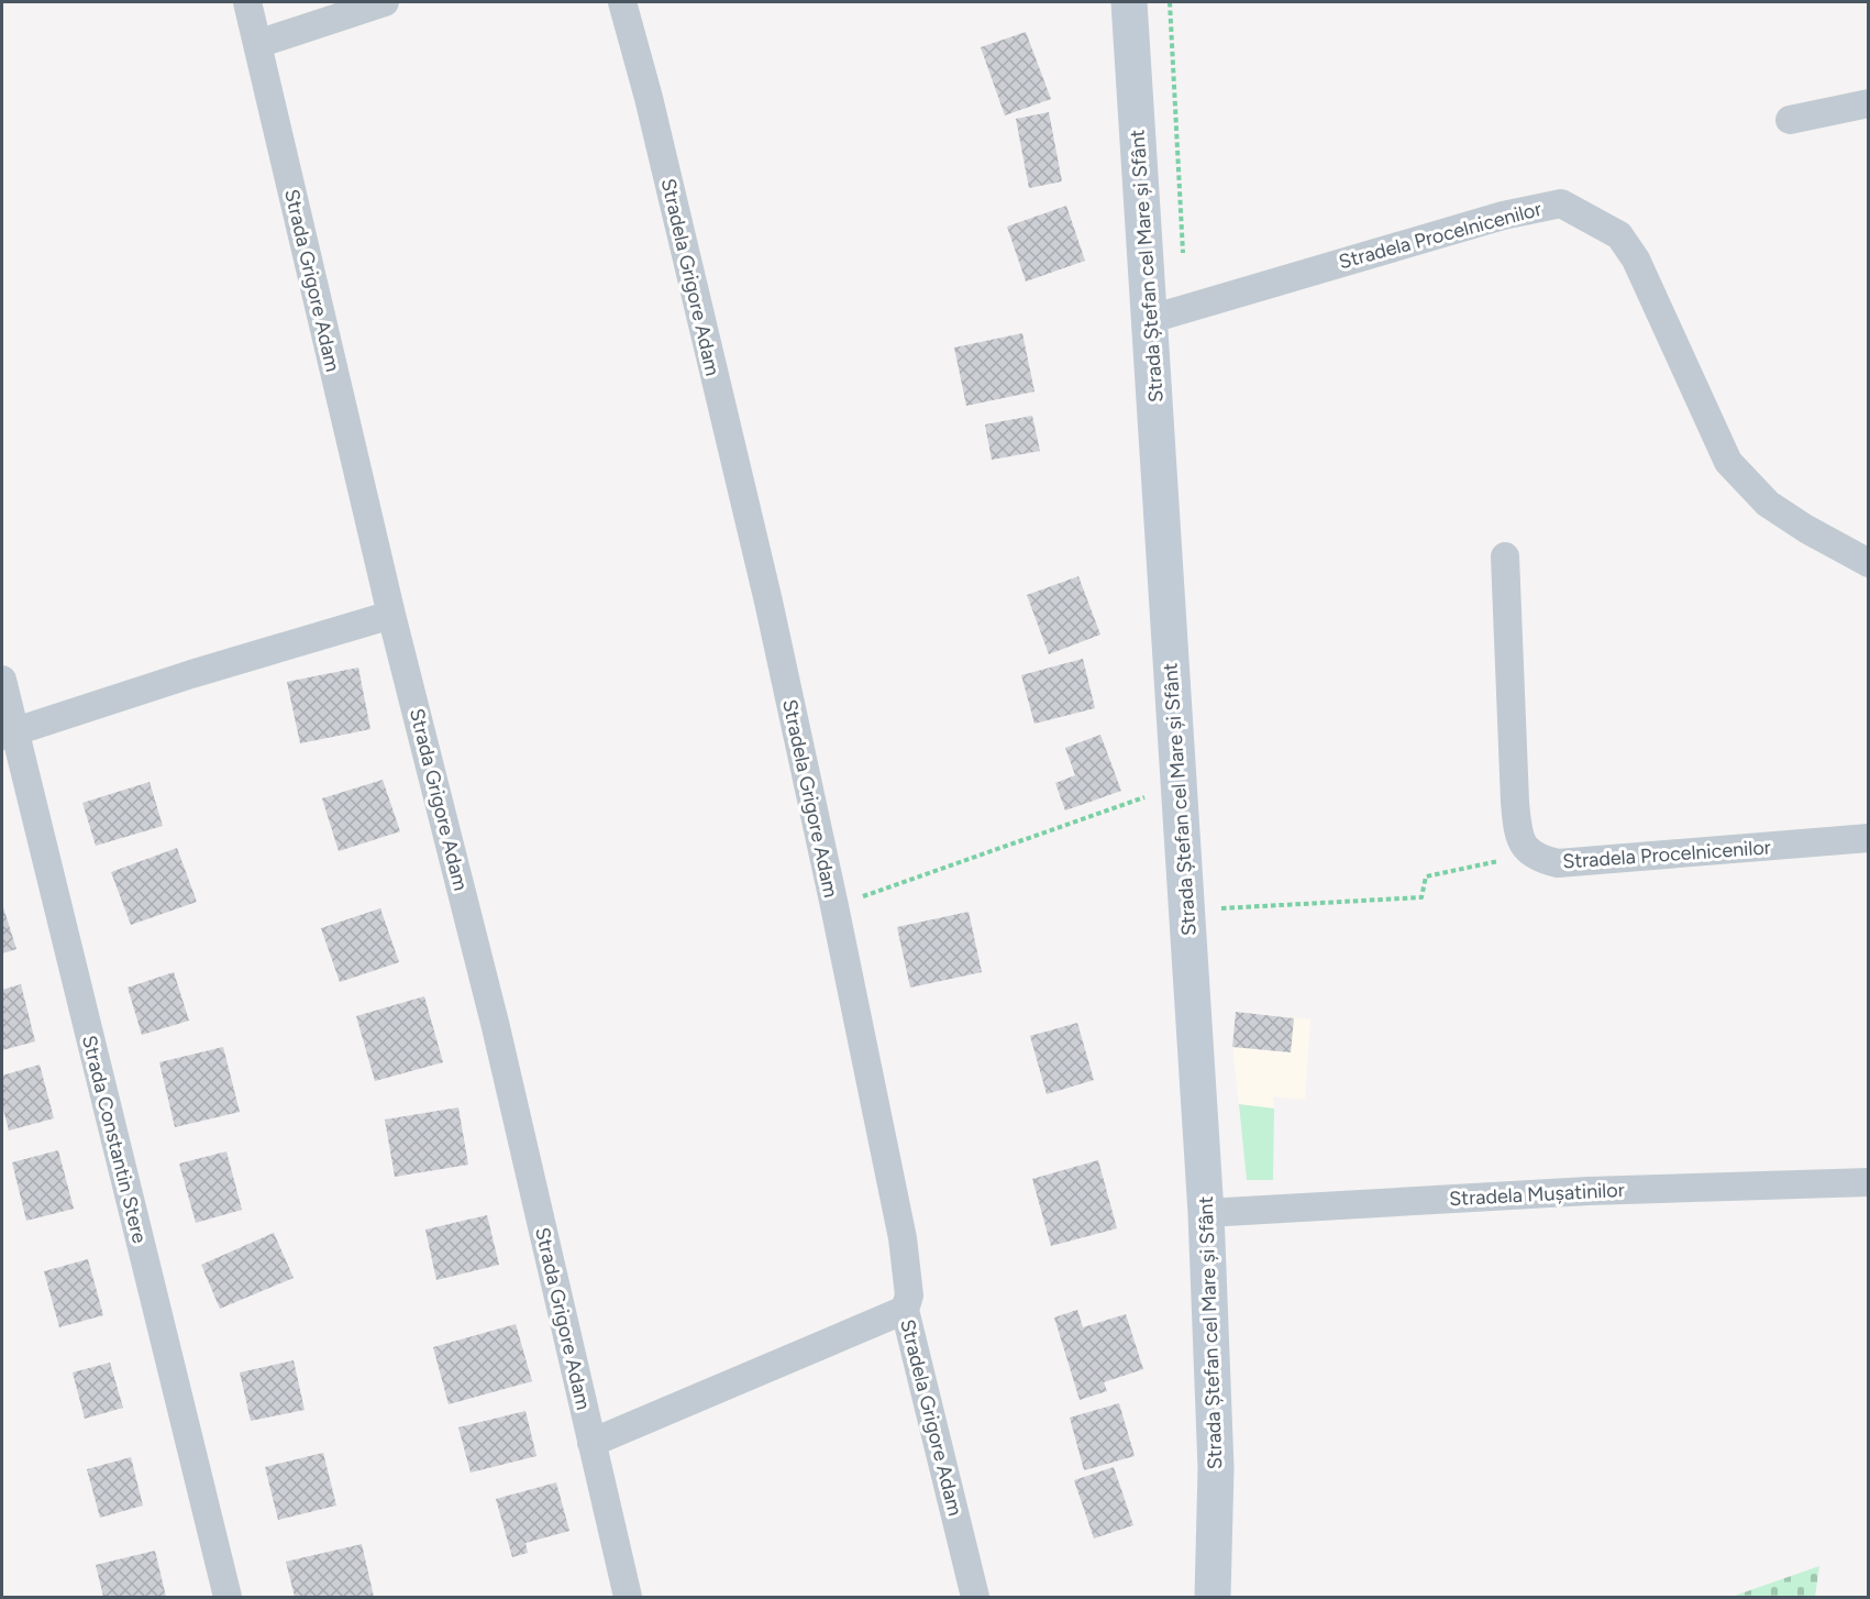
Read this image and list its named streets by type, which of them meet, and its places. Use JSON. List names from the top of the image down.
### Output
{
  "streets": {
    "main road": ["Strada Ștefan cel Mare și Sfânt"],
    "street": [
      "Stradela Procelnicenilor",
      "Stradela Grigore Adam",
      "Strada Grigore Adam",
      "Strada Constantin Stere",
      "Stradela Mușatinilor"
    ]
  },
  "crossings": [
    ["Stradela Procelnicenilor", "Strada Ștefan cel Mare și Sfânt"],
    ["Strada Ștefan cel Mare și Sfânt", "Stradela Mușatinilor"]
  ]
}
